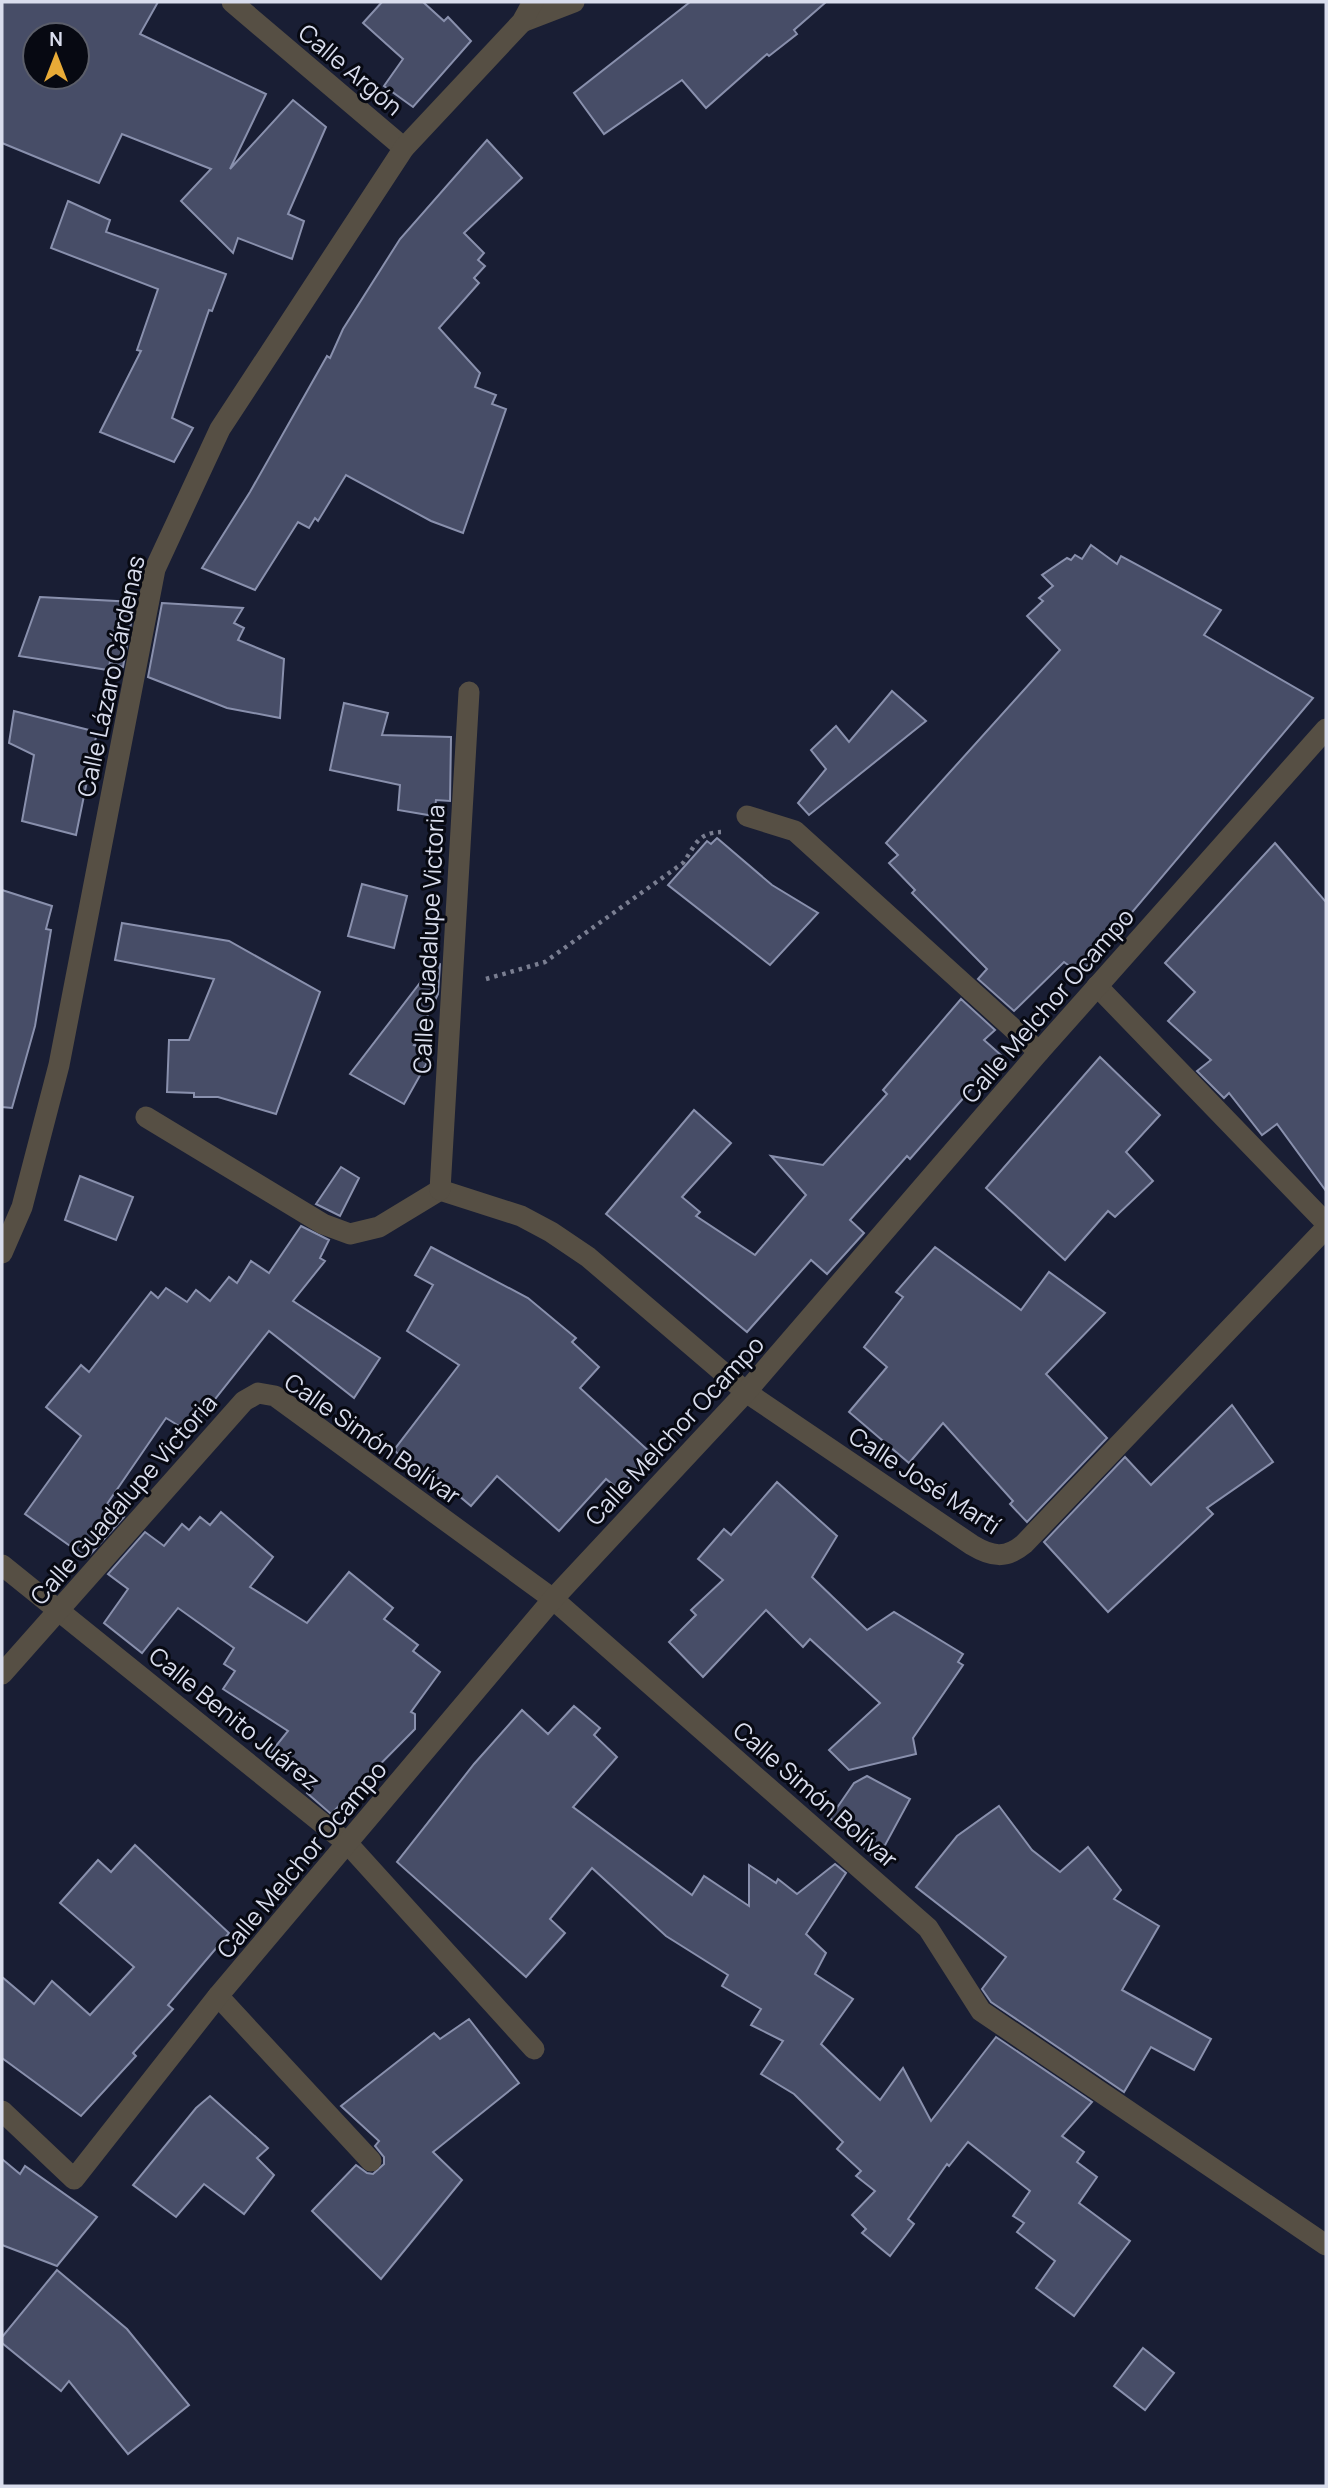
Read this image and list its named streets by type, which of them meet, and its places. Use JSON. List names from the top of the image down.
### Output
{
  "streets": {
    "street": [
      "Calle Argón",
      "Calle Lázaro Cárdenas",
      "Calle Guadalupe Victoria",
      "Calle Melchor Ocampo",
      "Calle Simón Bolívar",
      "Calle José Martí",
      "Calle Benito Juárez"
    ]
  },
  "crossings": [
    ["Calle Argón", "Calle Lázaro Cárdenas"],
    ["Calle Guadalupe Victoria", "Calle Simón Bolívar"],
    ["Calle Guadalupe Victoria", "Calle José Martí"],
    ["Calle Guadalupe Victoria", "Calle Benito Juárez"],
    ["Calle Melchor Ocampo", "Calle Simón Bolívar"],
    ["Calle Melchor Ocampo", "Calle José Martí"],
    ["Calle Melchor Ocampo", "Calle Benito Juárez"]
  ],
  "north": "top"
}
